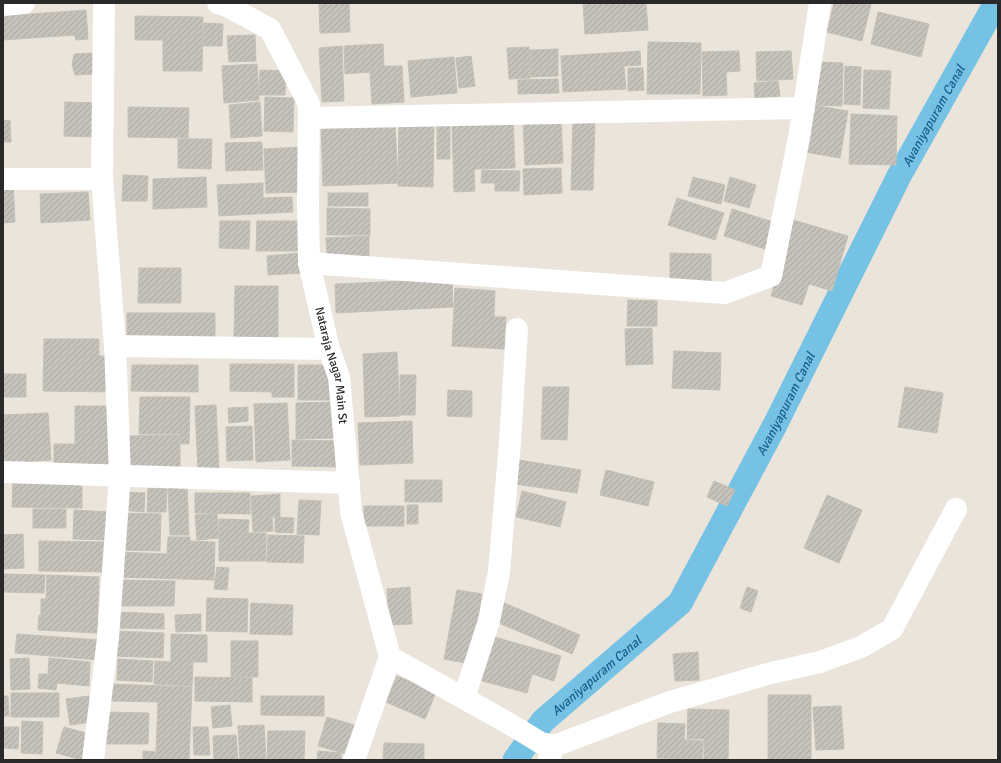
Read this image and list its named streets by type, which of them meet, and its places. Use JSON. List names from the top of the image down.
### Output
{
  "streets": {
    "street": ["Nataraja Nagar Main St"]
  },
  "water": ["Avaniyapuram Canal"]
}
